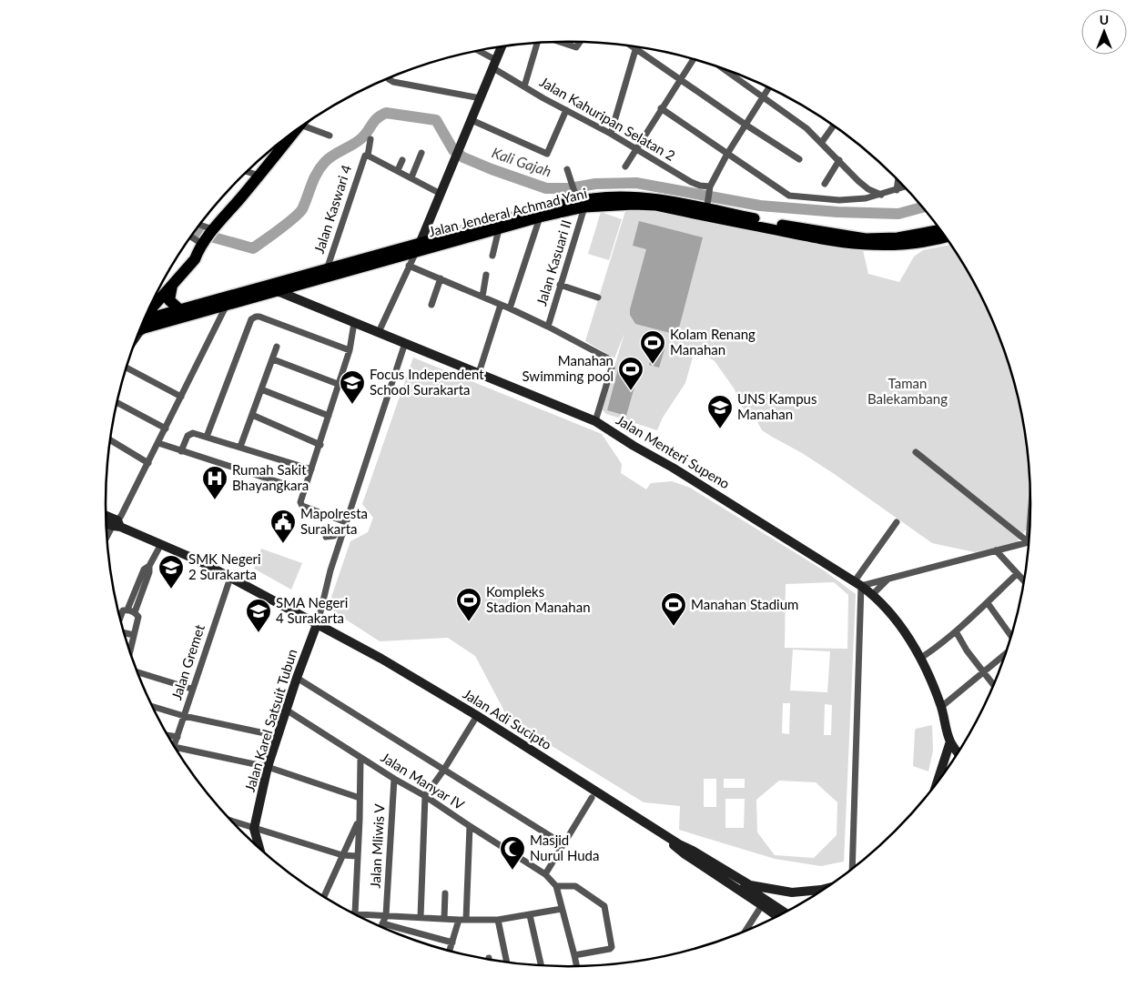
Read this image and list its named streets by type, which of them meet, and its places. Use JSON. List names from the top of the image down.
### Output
{
  "streets": {
    "main road": [
      "Jalan Jenderal Achmad Yani",
      "Jalan Menteri Supeno",
      "Jalan Adi Sucipto",
      "Jalan Karel Satsuit Tubun"
    ],
    "street": [
      "Jalan Kahuripan Selatan 2",
      "Jalan Kaswari 4",
      "Jalan Kasuari II",
      "Jalan Gremet",
      "Jalan Manyar IV",
      "Jalan Mliwis V"
    ]
  },
  "crossings": [
    ["Jalan Kaswari 4", "Jalan Jenderal Achmad Yani"],
    ["Jalan Jenderal Achmad Yani", "Jalan Kasuari II"],
    ["Jalan Jenderal Achmad Yani", "Jalan Menteri Supeno"],
    ["Jalan Gremet", "Jalan Adi Sucipto"],
    ["Jalan Adi Sucipto", "Jalan Karel Satsuit Tubun"],
    ["Jalan Karel Satsuit Tubun", "Jalan Manyar IV"],
    ["Jalan Manyar IV", "Jalan Mliwis V"]
  ],
  "water": ["Kali Gajah"],
  "parks": ["Taman Balekambang"],
  "places": {
    "sports": [
      "Kolam Renang Manahan",
      "Manahan Swimming pool",
      "Kompleks Stadion Manahan",
      "Manahan Stadium"
    ],
    "school or university": [
      "Focus Independent School Surakarta",
      "UNS Kampus Manahan",
      "SMK Negeri 2 Surakarta",
      "SMA Negeri 4 Surakarta"
    ],
    "hospital": ["Rumah Sakit Bhayangkara"],
    "public building": ["Mapolresta Surakarta"],
    "mosque": ["Masjid Nurul Huda"]
  },
  "north": "top"
}
